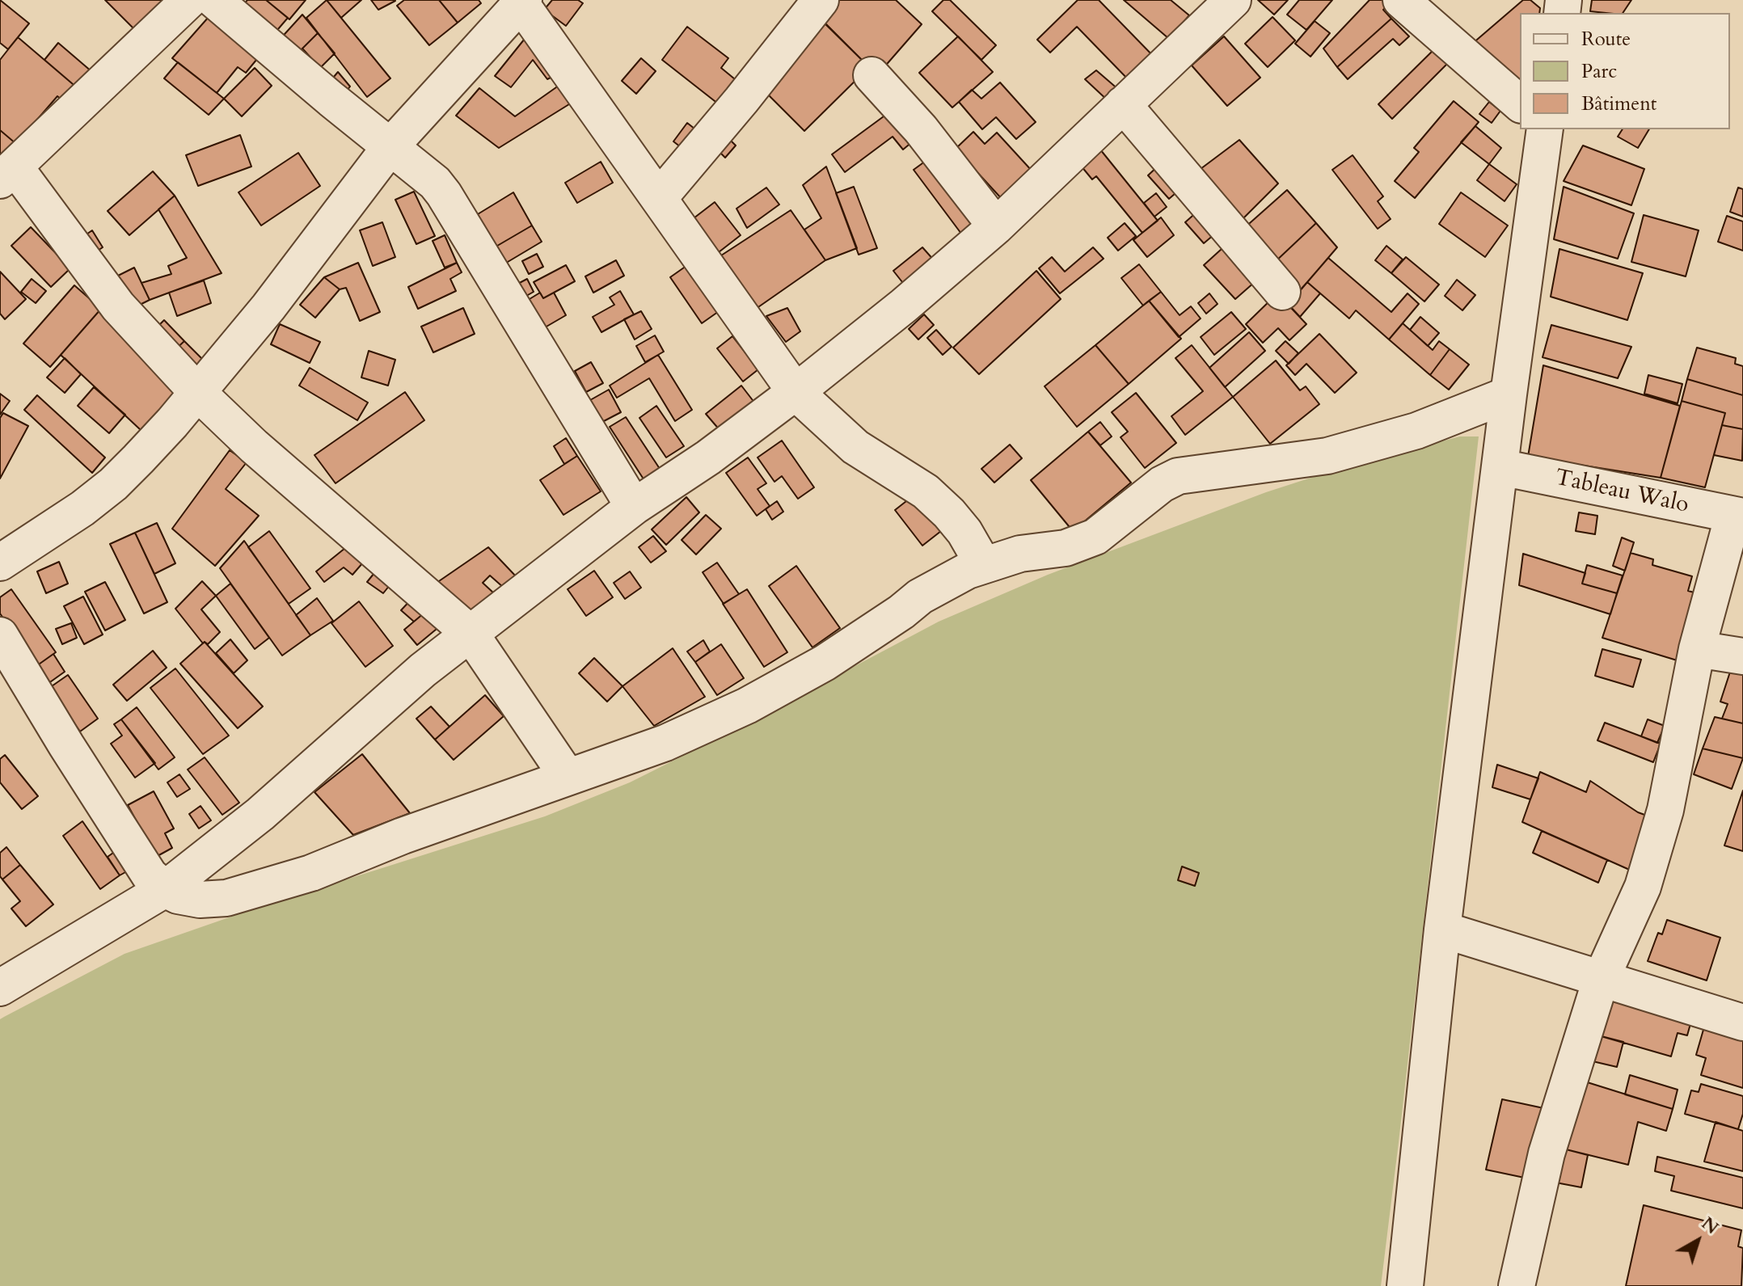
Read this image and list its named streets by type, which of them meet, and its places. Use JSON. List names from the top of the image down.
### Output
{
  "streets": {
    "street": ["Tableau Walo"]
  },
  "legend": ["Route", "Parc", "Bâtiment"],
  "north": "top right"
}
